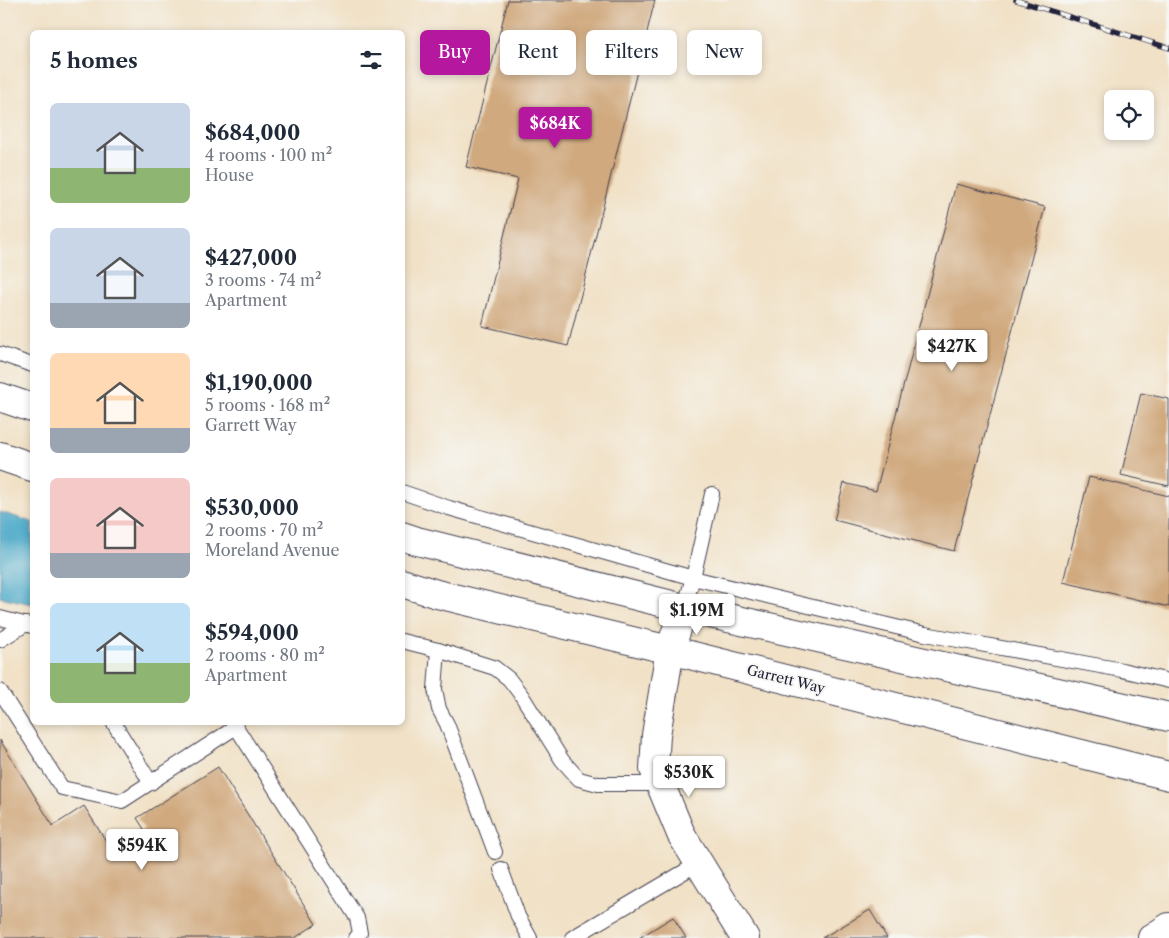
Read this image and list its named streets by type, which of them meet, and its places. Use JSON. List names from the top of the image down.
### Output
{
  "streets": {
    "main road": ["Garrett Way"]
  },
  "page": {
    "chip": [
      "Buy",
      "Rent",
      "Filters",
      "New"
    ],
    "heading": "5 homes",
    "list": [
      {
        "name": "$684,000",
        "note": "4 rooms · 100 m² · House"
      },
      {
        "name": "$427,000",
        "note": "3 rooms · 74 m² · Apartment"
      },
      {
        "name": "$1,190,000",
        "note": "5 rooms · 168 m² · Garrett Way"
      },
      {
        "name": "$530,000",
        "note": "2 rooms · 70 m² · Moreland Avenue"
      },
      {
        "name": "$594,000",
        "note": "2 rooms · 80 m² · Apartment"
      }
    ],
    "price": [
      "$684K",
      "$427K",
      "$1.19M",
      "$530K",
      "$594K"
    ]
  }
}
